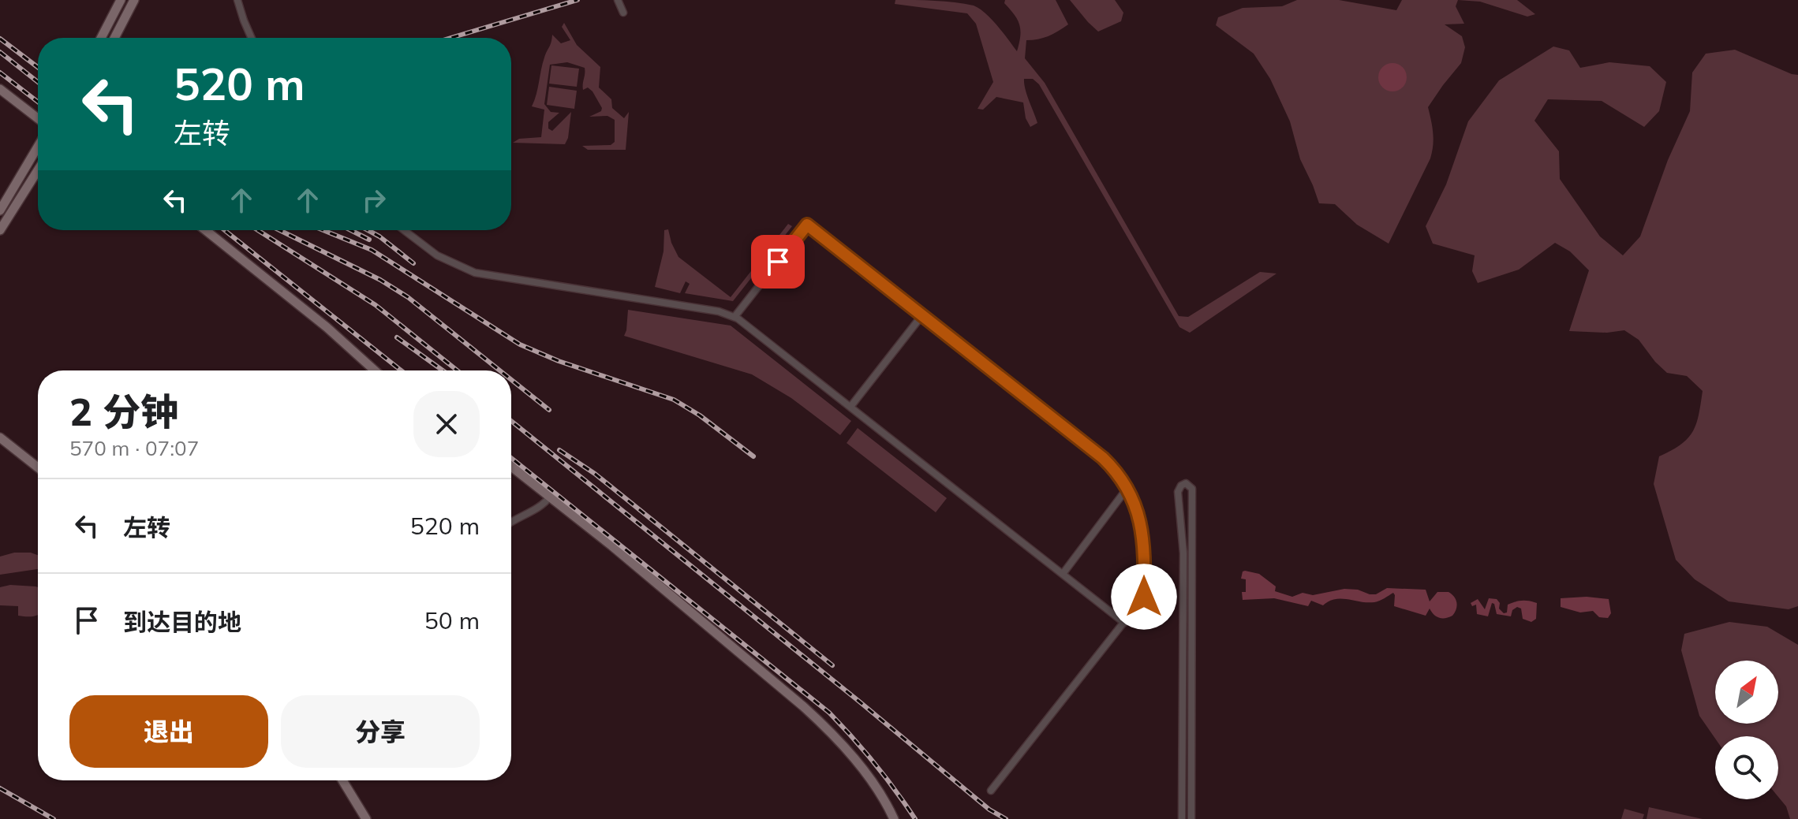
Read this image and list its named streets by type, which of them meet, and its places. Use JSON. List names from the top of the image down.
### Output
{
  "north": "top right",
  "page": {
    "turn": ["520 m", "左转"],
    "heading": ["2 分钟", "570 m · 07:07"],
    "list": [
      {
        "name": "左转",
        "value": "520 m"
      },
      {
        "name": "到达目的地",
        "value": "50 m"
      }
    ],
    "buttons": ["退出", "分享"]
  }
}
